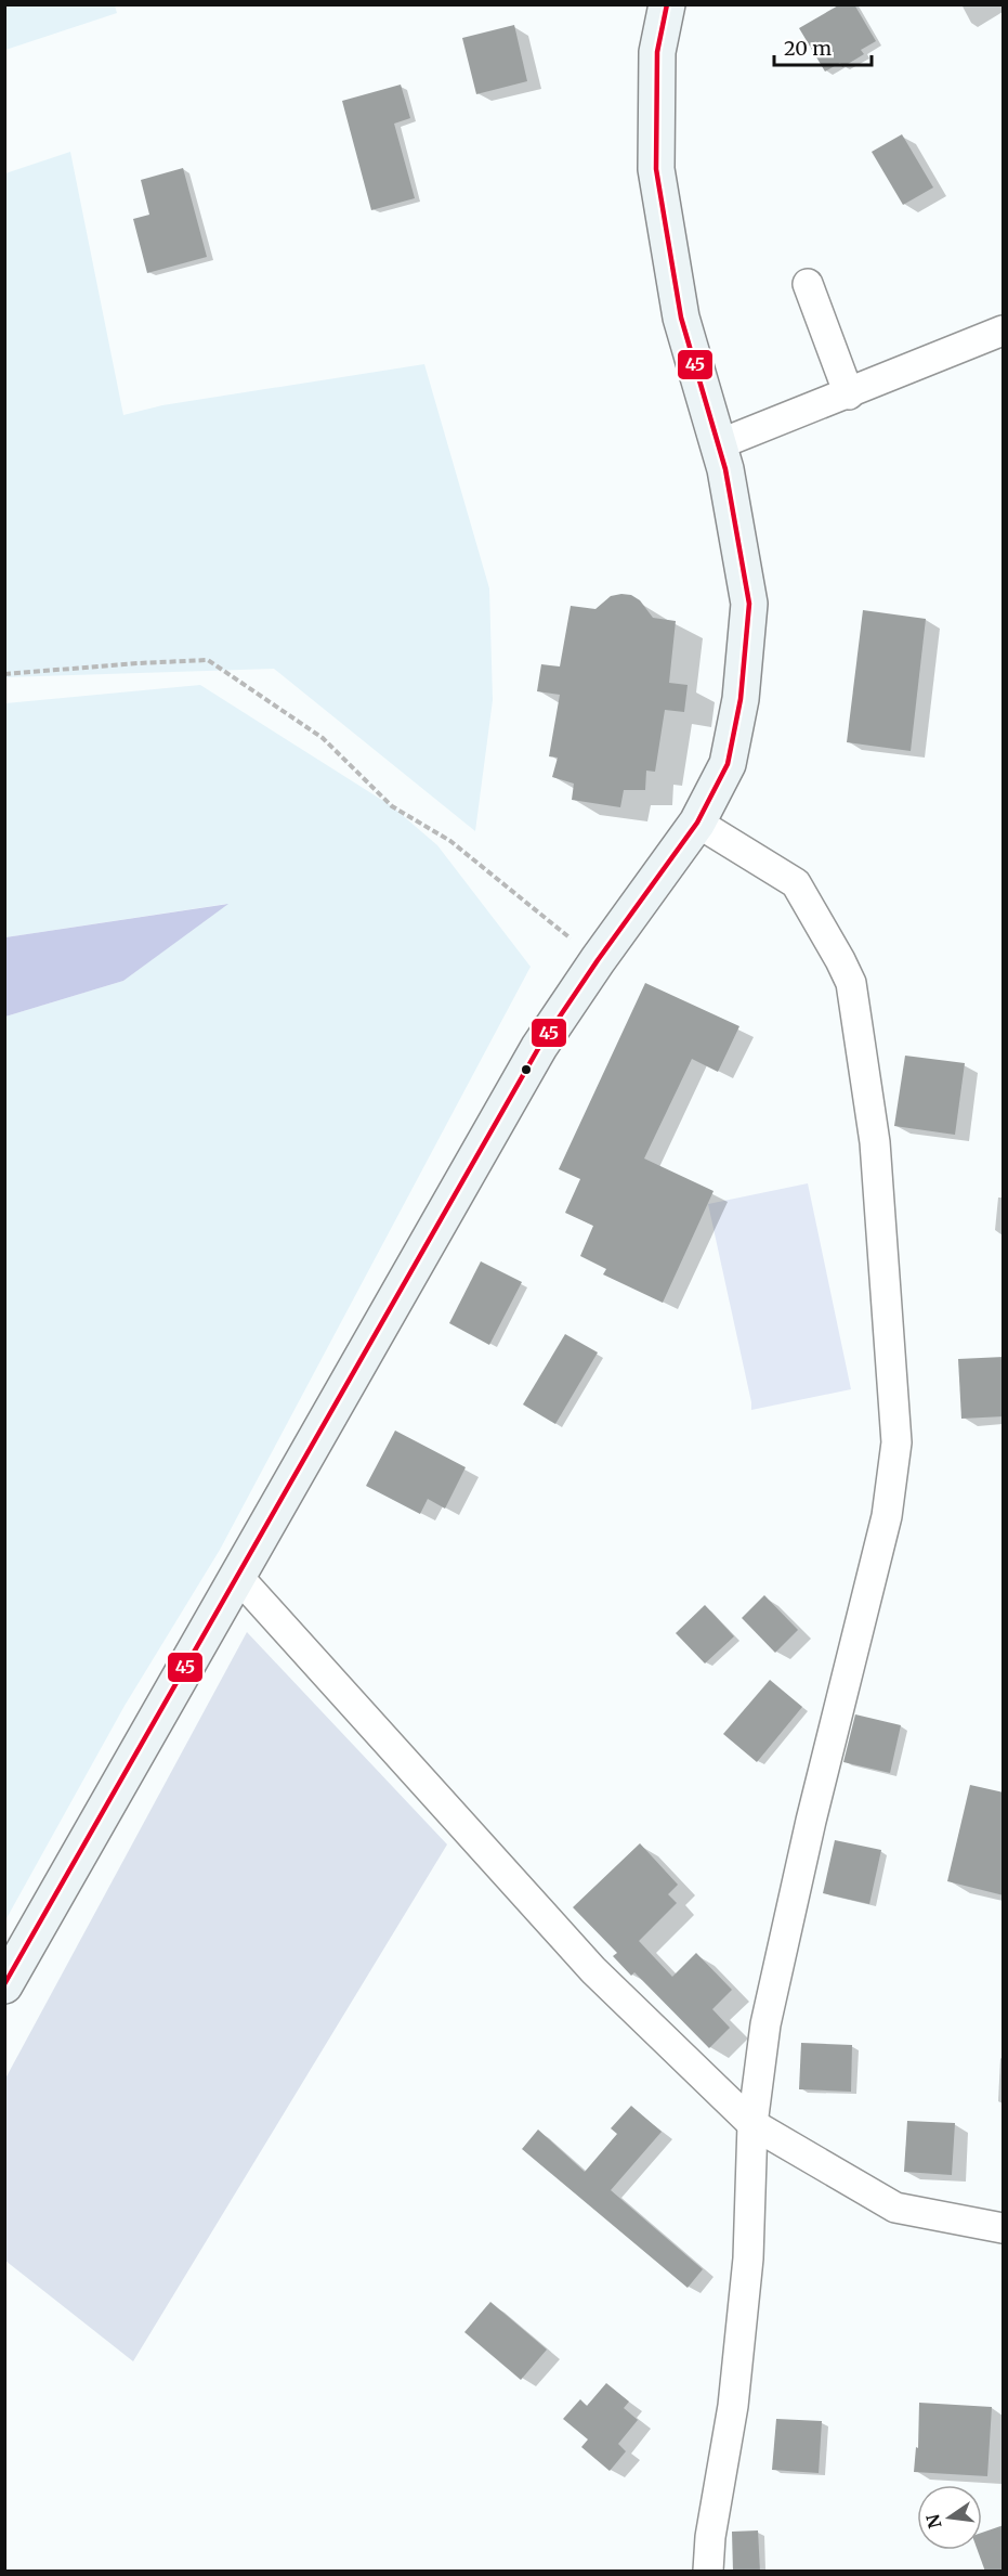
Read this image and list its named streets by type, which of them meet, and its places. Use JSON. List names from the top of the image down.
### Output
{
  "lines": ["transit line 45"],
  "scale_bar": "20 m",
  "north": "left"
}
